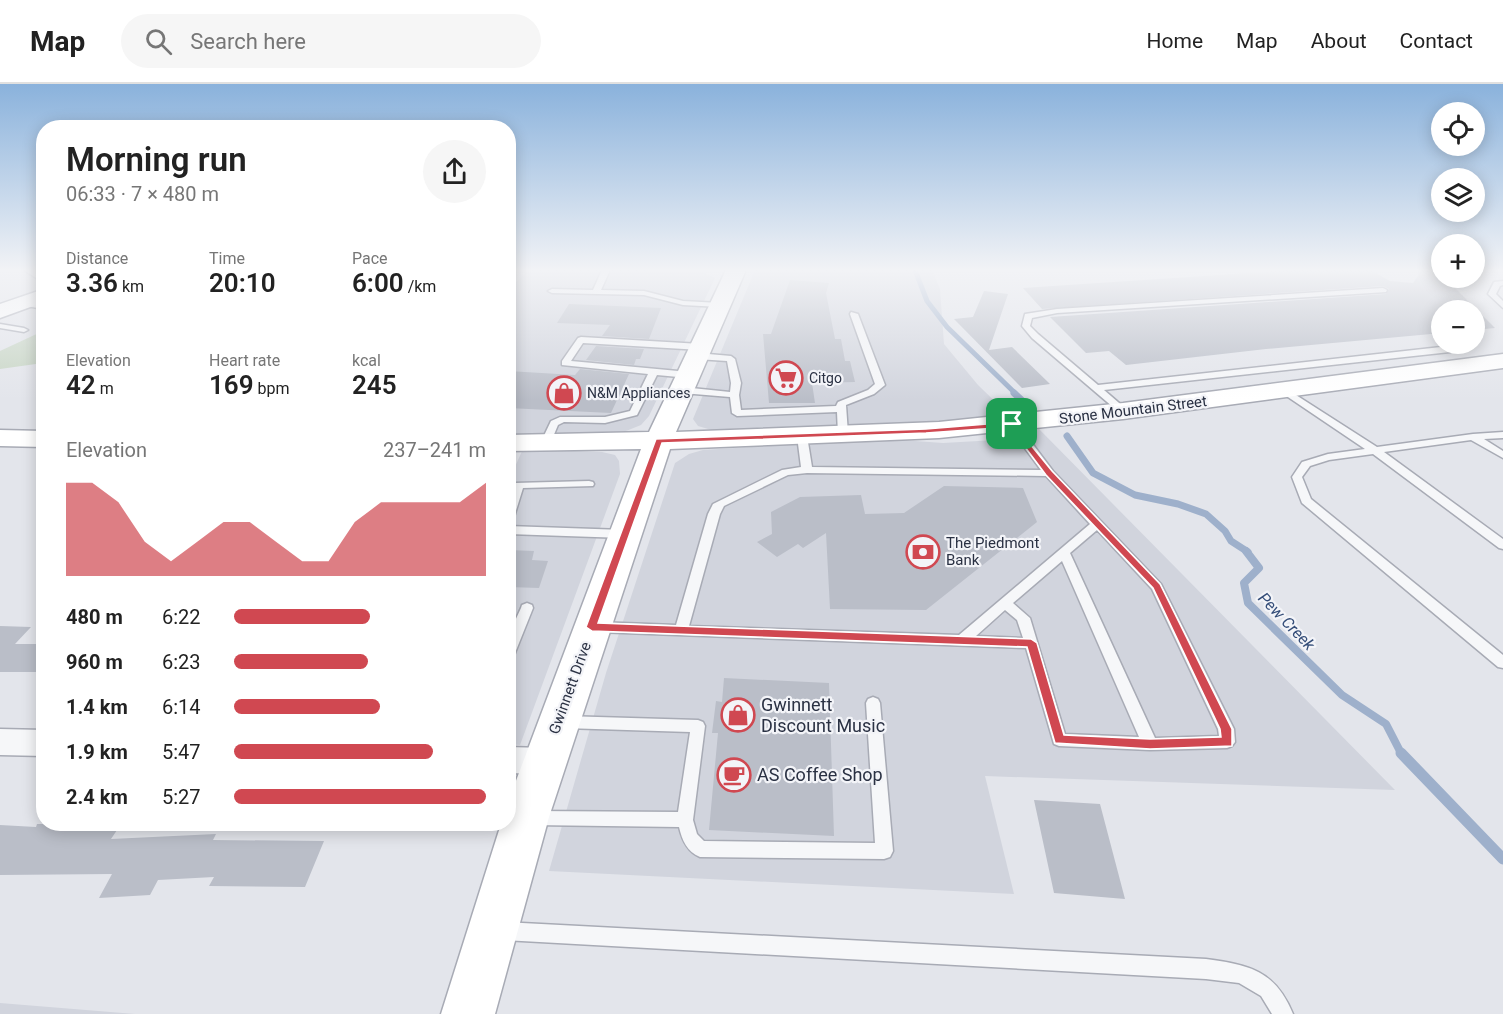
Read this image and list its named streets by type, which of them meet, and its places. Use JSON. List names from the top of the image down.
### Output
{
  "streets": {
    "main road": ["Stone Mountain Street", "Gwinnett Drive"]
  },
  "crossings": [
    ["Stone Mountain Street", "Gwinnett Drive"]
  ],
  "water": ["Pew Creek"],
  "places": {
    "supermarket": ["Citgo"],
    "shop": ["N&M Appliances", "Gwinnett Discount Music"],
    "bank": ["The Piedmont Bank"],
    "cafe": ["AS Coffee Shop"]
  },
  "page": {
    "header": "Map",
    "search": "Search here",
    "nav": [
      "Home",
      "Map",
      "About",
      "Contact"
    ],
    "map_buttons": ["+", "−"],
    "heading": ["Morning run", "06:33 · 7 × 480 m"],
    "stats": [
      ["Distance", "3.36 km"],
      ["Time", "20:10"],
      ["Pace", "6:00 /km"],
      ["Elevation", "42 m"],
      ["Heart rate", "169 bpm"],
      ["kcal", "245"]
    ],
    "chart": ["Elevation", "237–241 m"],
    "list": [
      {
        "name": "480 m",
        "note": "6:22"
      },
      {
        "name": "960 m",
        "note": "6:23"
      },
      {
        "name": "1.4 km",
        "note": "6:14"
      },
      {
        "name": "1.9 km",
        "note": "5:47"
      },
      {
        "name": "2.4 km",
        "note": "5:27"
      }
    ]
  }
}
